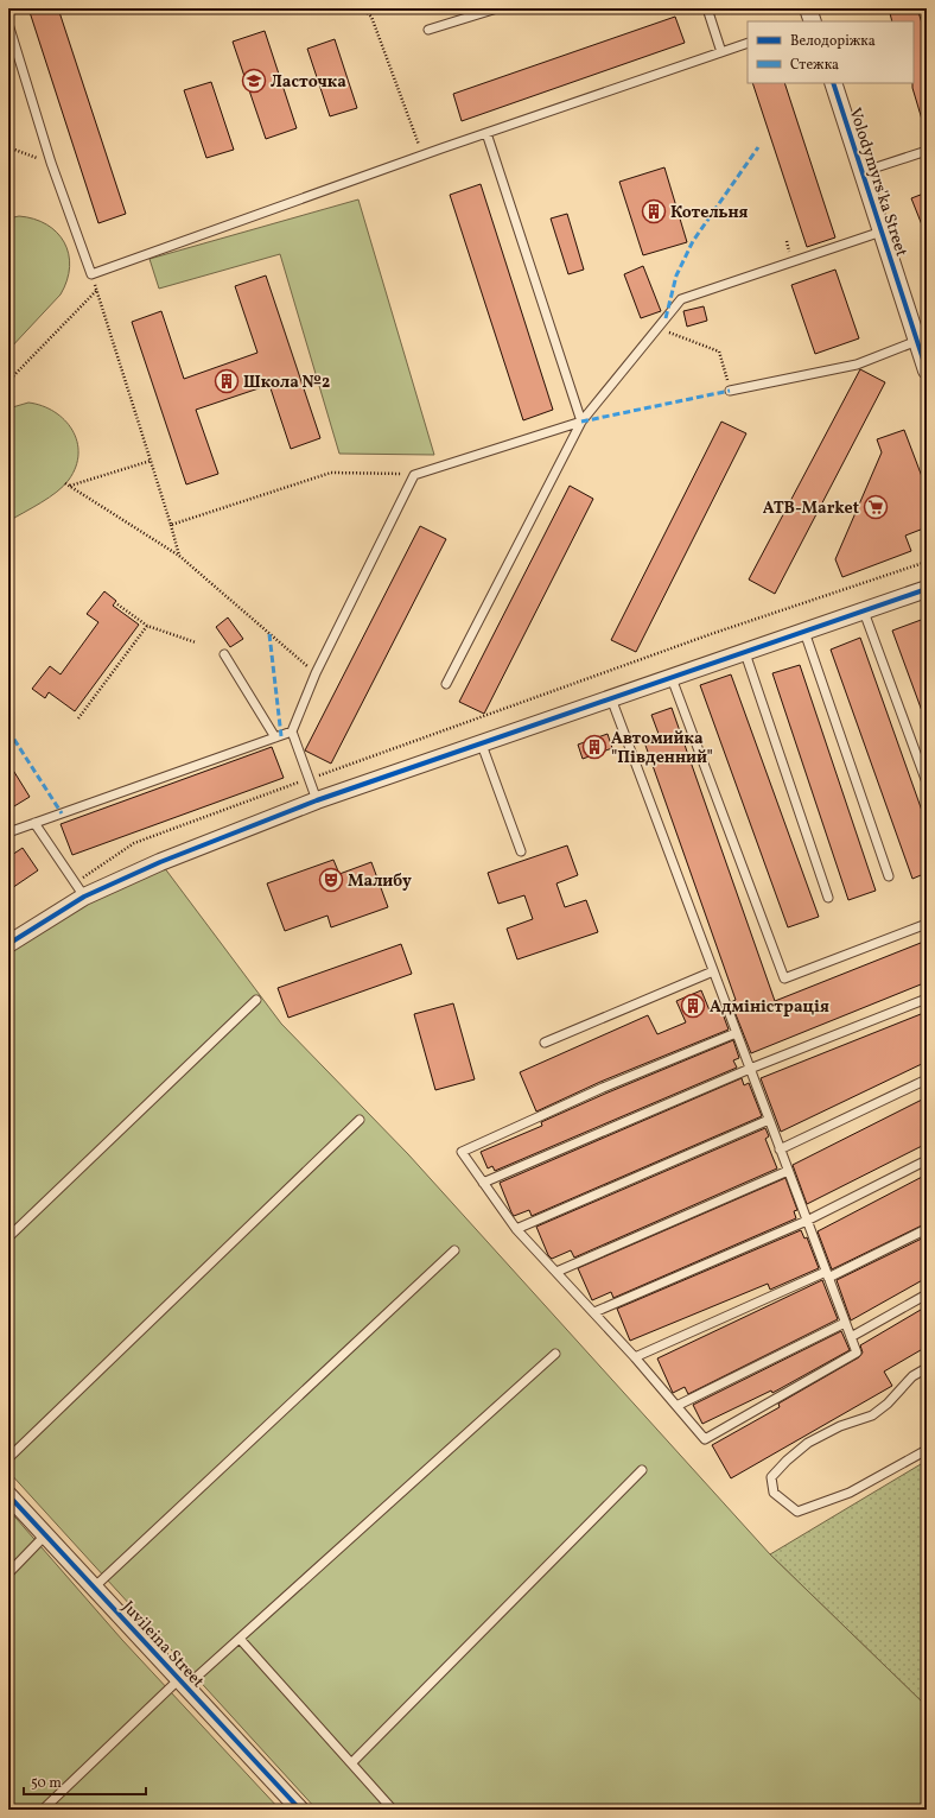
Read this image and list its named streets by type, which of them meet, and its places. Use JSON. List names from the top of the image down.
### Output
{
  "streets": {
    "street": ["Volodymyrs'ka Street", "Juvileina Street"]
  },
  "places": {
    "school or university": ["Ласточка"],
    "building": [
      "Котельня",
      "Школа №2",
      "Автомийка \"Південний\"",
      "Адміністрація"
    ],
    "supermarket": ["ATB-Market"],
    "theatre": ["Малибу"]
  },
  "legend": ["Велодоріжка", "Стежка"],
  "scale_bar": "50 m"
}
